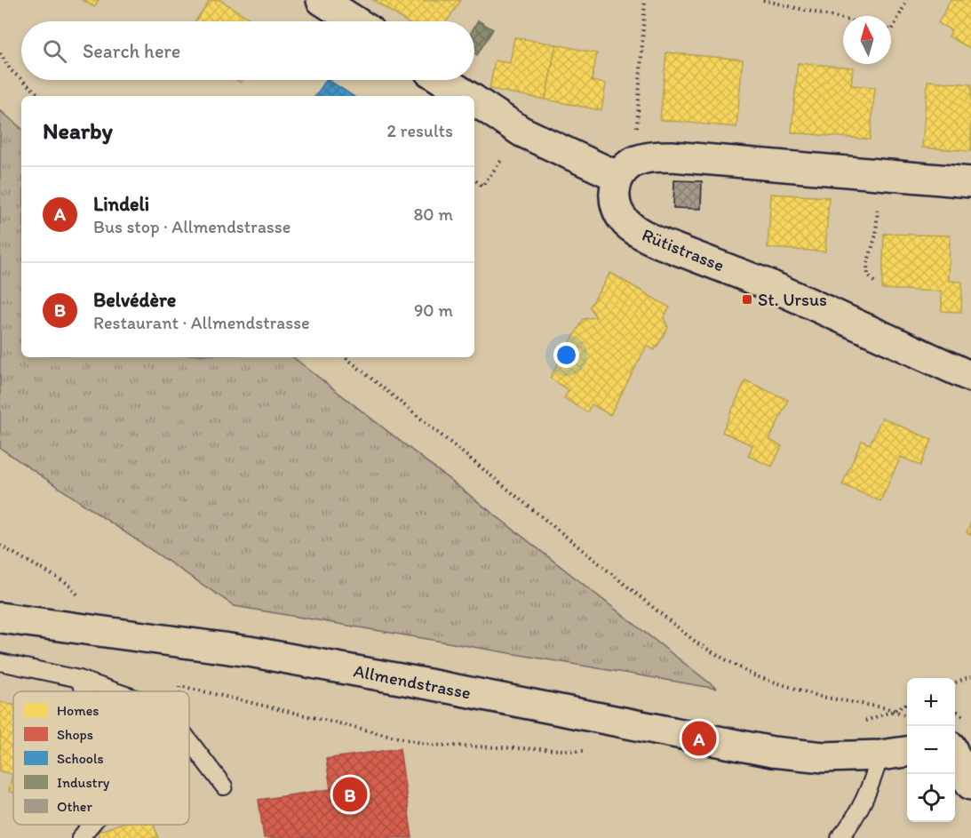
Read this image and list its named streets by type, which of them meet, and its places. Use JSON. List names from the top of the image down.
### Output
{
  "streets": {
    "street": ["Rütistrasse", "Allmendstrasse"]
  },
  "places": {
    "transit": ["St. Ursus"]
  },
  "legend": [
    "Homes",
    "Shops",
    "Schools",
    "Industry",
    "Other"
  ],
  "north": "top",
  "page": {
    "search": "Search here",
    "heading": ["Nearby", "2 results"],
    "list": [
      {
        "mark": "A",
        "name": "Lindeli",
        "note": "Bus stop · Allmendstrasse",
        "value": "80 m"
      },
      {
        "mark": "B",
        "name": "Belvédère",
        "note": "Restaurant · Allmendstrasse",
        "value": "90 m"
      }
    ],
    "map_buttons": ["+", "−"],
    "pins": ["A", "B"]
  }
}
